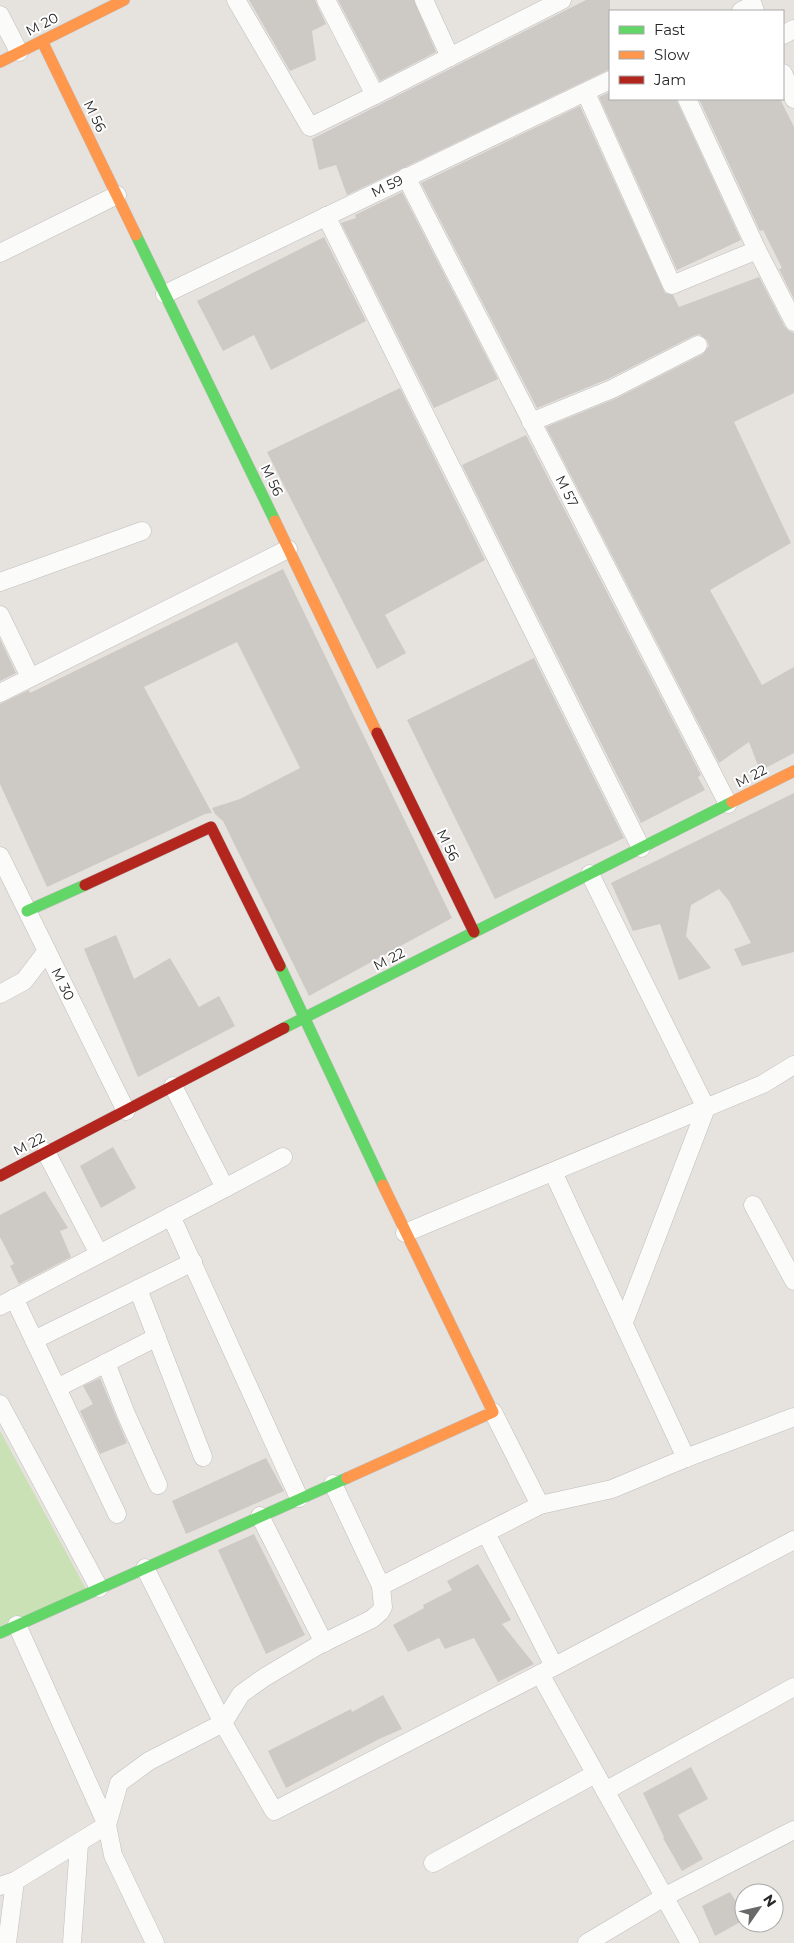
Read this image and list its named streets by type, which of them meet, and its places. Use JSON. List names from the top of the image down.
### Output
{
  "streets": {
    "street": [
      "M 20",
      "M 56",
      "M 59",
      "M 57",
      "M 22",
      "M 30"
    ]
  },
  "crossings": [
    ["M 20", "M 56"],
    ["M 56", "M 59"],
    ["M 56", "M 22"],
    ["M 59", "M 57"],
    ["M 57", "M 22"],
    ["M 22", "M 30"]
  ],
  "legend": ["Fast", "Slow", "Jam"],
  "north": "top right"
}
